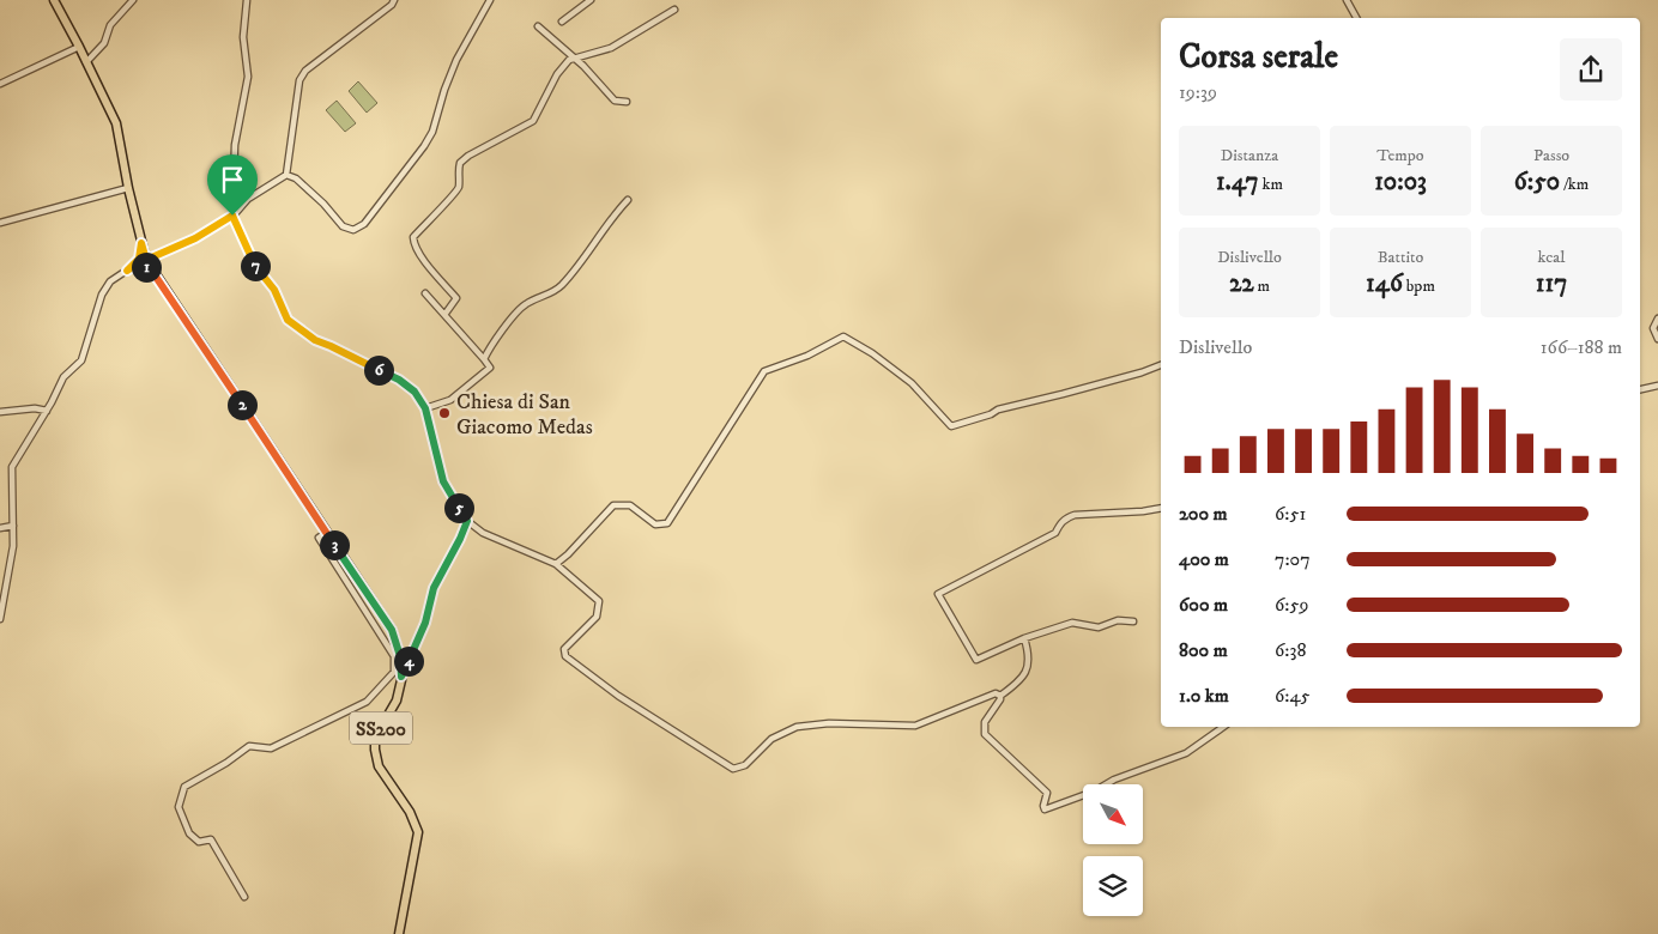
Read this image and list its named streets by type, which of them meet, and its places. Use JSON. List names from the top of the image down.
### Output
{
  "streets": {
    "main road": ["SS200"]
  },
  "places": ["Chiesa di San Giacomo Medas"],
  "north": "bottom right",
  "page": {
    "heading": ["Corsa serale", "19:39"],
    "stats": [
      ["Distanza", "1.47 km"],
      ["Tempo", "10:03"],
      ["Passo", "6:50 /km"],
      ["Dislivello", "22 m"],
      ["Battito", "146 bpm"],
      ["kcal", "117"]
    ],
    "pins": [
      "7",
      "1",
      "6",
      "2",
      "5",
      "3",
      "4"
    ],
    "chart": ["Dislivello", "166–188 m"],
    "list": [
      {
        "name": "200 m",
        "note": "6:51"
      },
      {
        "name": "400 m",
        "note": "7:07"
      },
      {
        "name": "600 m",
        "note": "6:59"
      },
      {
        "name": "800 m",
        "note": "6:38"
      },
      {
        "name": "1.0 km",
        "note": "6:45"
      }
    ]
  }
}
